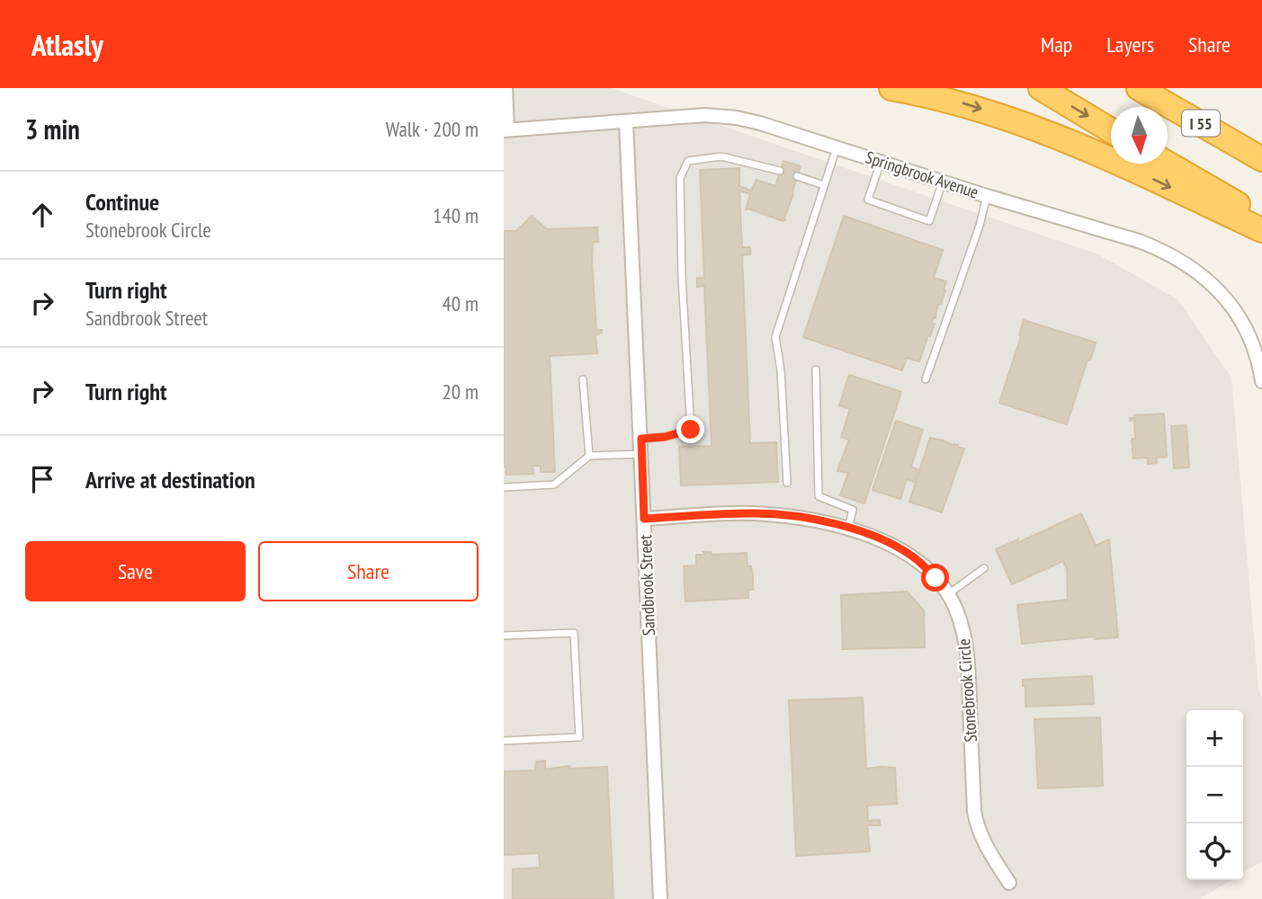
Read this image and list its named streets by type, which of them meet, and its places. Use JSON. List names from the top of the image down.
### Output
{
  "streets": {
    "highway": ["I 55"],
    "street": ["Springbrook Avenue", "Sandbrook Street", "Stonebrook Circle"]
  },
  "crossings": [
    ["Springbrook Avenue", "Sandbrook Street"],
    ["Sandbrook Street", "Stonebrook Circle"]
  ],
  "north": "bottom",
  "page": {
    "header": "Atlasly",
    "nav": ["Map", "Layers", "Share"],
    "heading": ["3 min", "Walk · 200 m"],
    "list": [
      ["Continue", "Stonebrook Circle", "140 m"],
      ["Turn right", "Sandbrook Street", "40 m"],
      ["Turn right", "20 m"],
      "Arrive at destination"
    ],
    "buttons": ["Save", "Share"],
    "map_buttons": ["+", "−"]
  }
}
